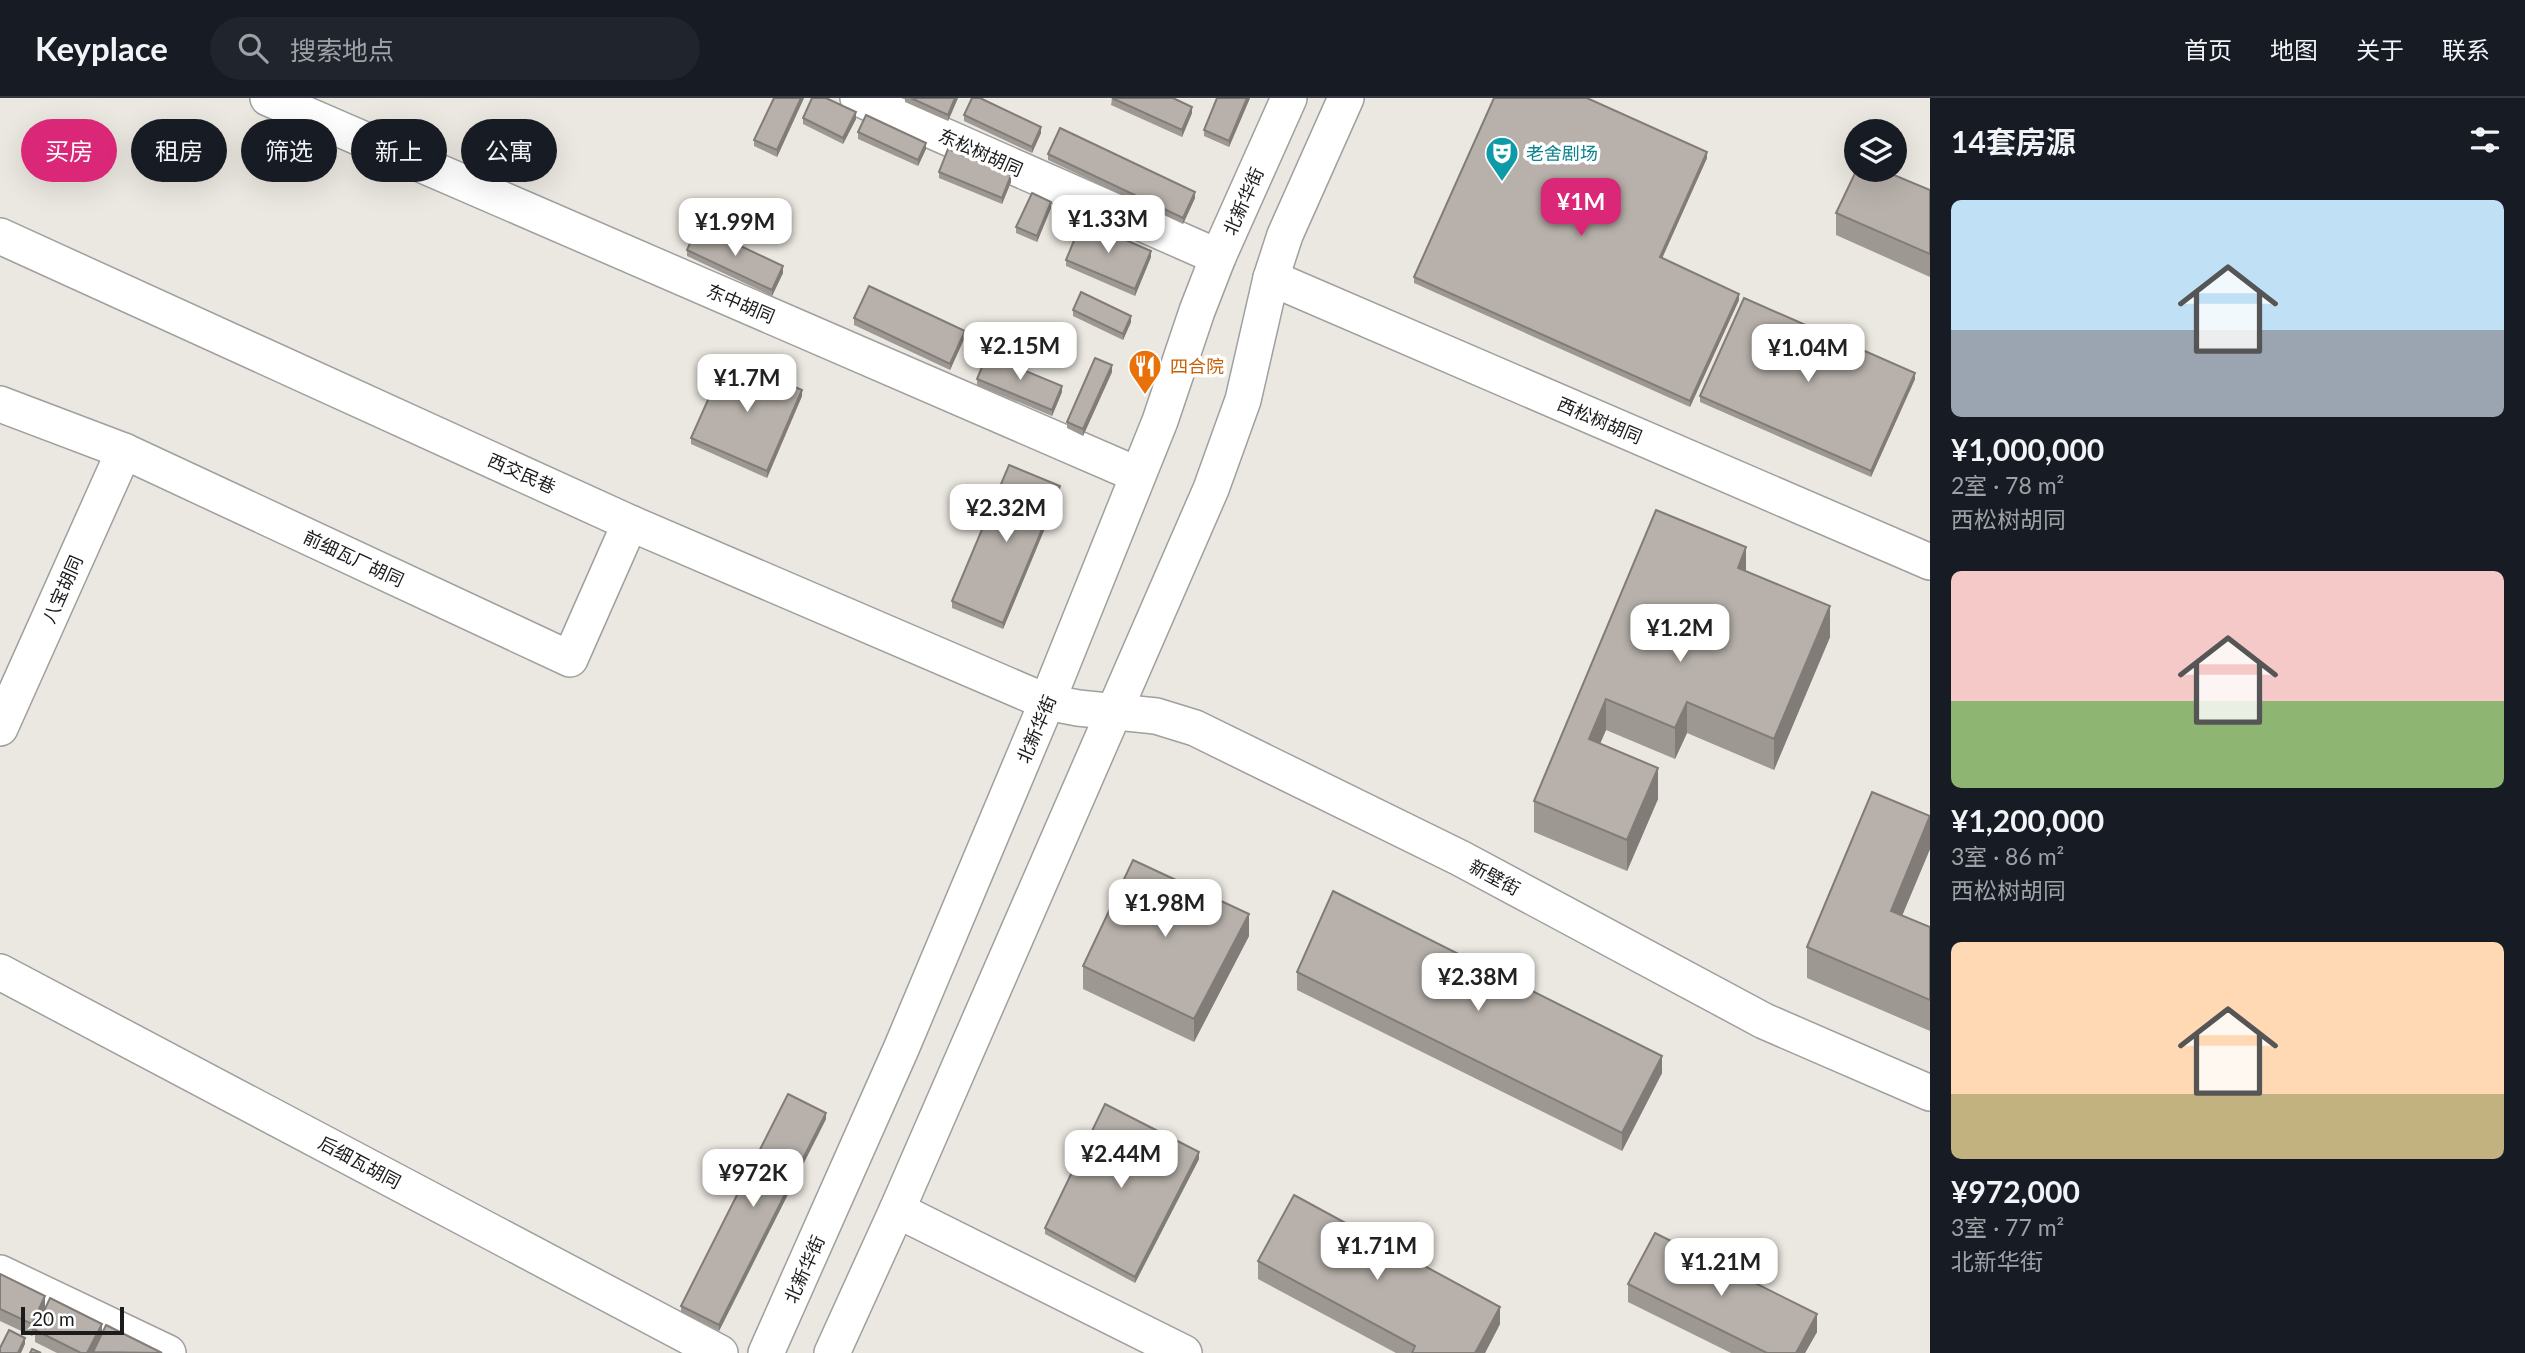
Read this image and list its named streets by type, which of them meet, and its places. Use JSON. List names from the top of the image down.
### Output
{
  "streets": {
    "street": [
      "东松树胡同",
      "北新华街",
      "东中胡同",
      "西松树胡同",
      "西交民巷",
      "前细瓦厂胡同",
      "八宝胡同",
      "新壁街",
      "后细瓦胡同"
    ]
  },
  "crossings": [
    ["东松树胡同", "北新华街"],
    ["北新华街", "东中胡同"],
    ["北新华街", "西交民巷"],
    ["北新华街", "新壁街"],
    ["西交民巷", "前细瓦厂胡同"],
    ["西交民巷", "新壁街"],
    ["前细瓦厂胡同", "八宝胡同"]
  ],
  "places": {
    "theatre": ["老舍剧场"],
    "restaurant": ["四合院"]
  },
  "scale_bar": "20 m",
  "page": {
    "header": "Keyplace",
    "search": "搜索地点",
    "nav": [
      "首页",
      "地图",
      "关于",
      "联系"
    ],
    "heading": "14套房源",
    "chip": [
      "买房",
      "租房",
      "筛选",
      "新上",
      "公寓"
    ],
    "price": [
      "¥1M",
      "¥1.33M",
      "¥1.99M",
      "¥2.15M",
      "¥1.04M",
      "¥1.7M",
      "¥2.32M",
      "¥1.2M",
      "¥1.98M",
      "¥2.38M",
      "¥2.44M",
      "¥972K",
      "¥1.71M",
      "¥1.21M"
    ],
    "list": [
      {
        "name": "¥1,000,000",
        "note": "2室 · 78 m² · 西松树胡同"
      },
      {
        "name": "¥1,200,000",
        "note": "3室 · 86 m² · 西松树胡同"
      },
      {
        "name": "¥972,000",
        "note": "3室 · 77 m² · 北新华街"
      }
    ],
    "scale": "20 m"
  }
}
